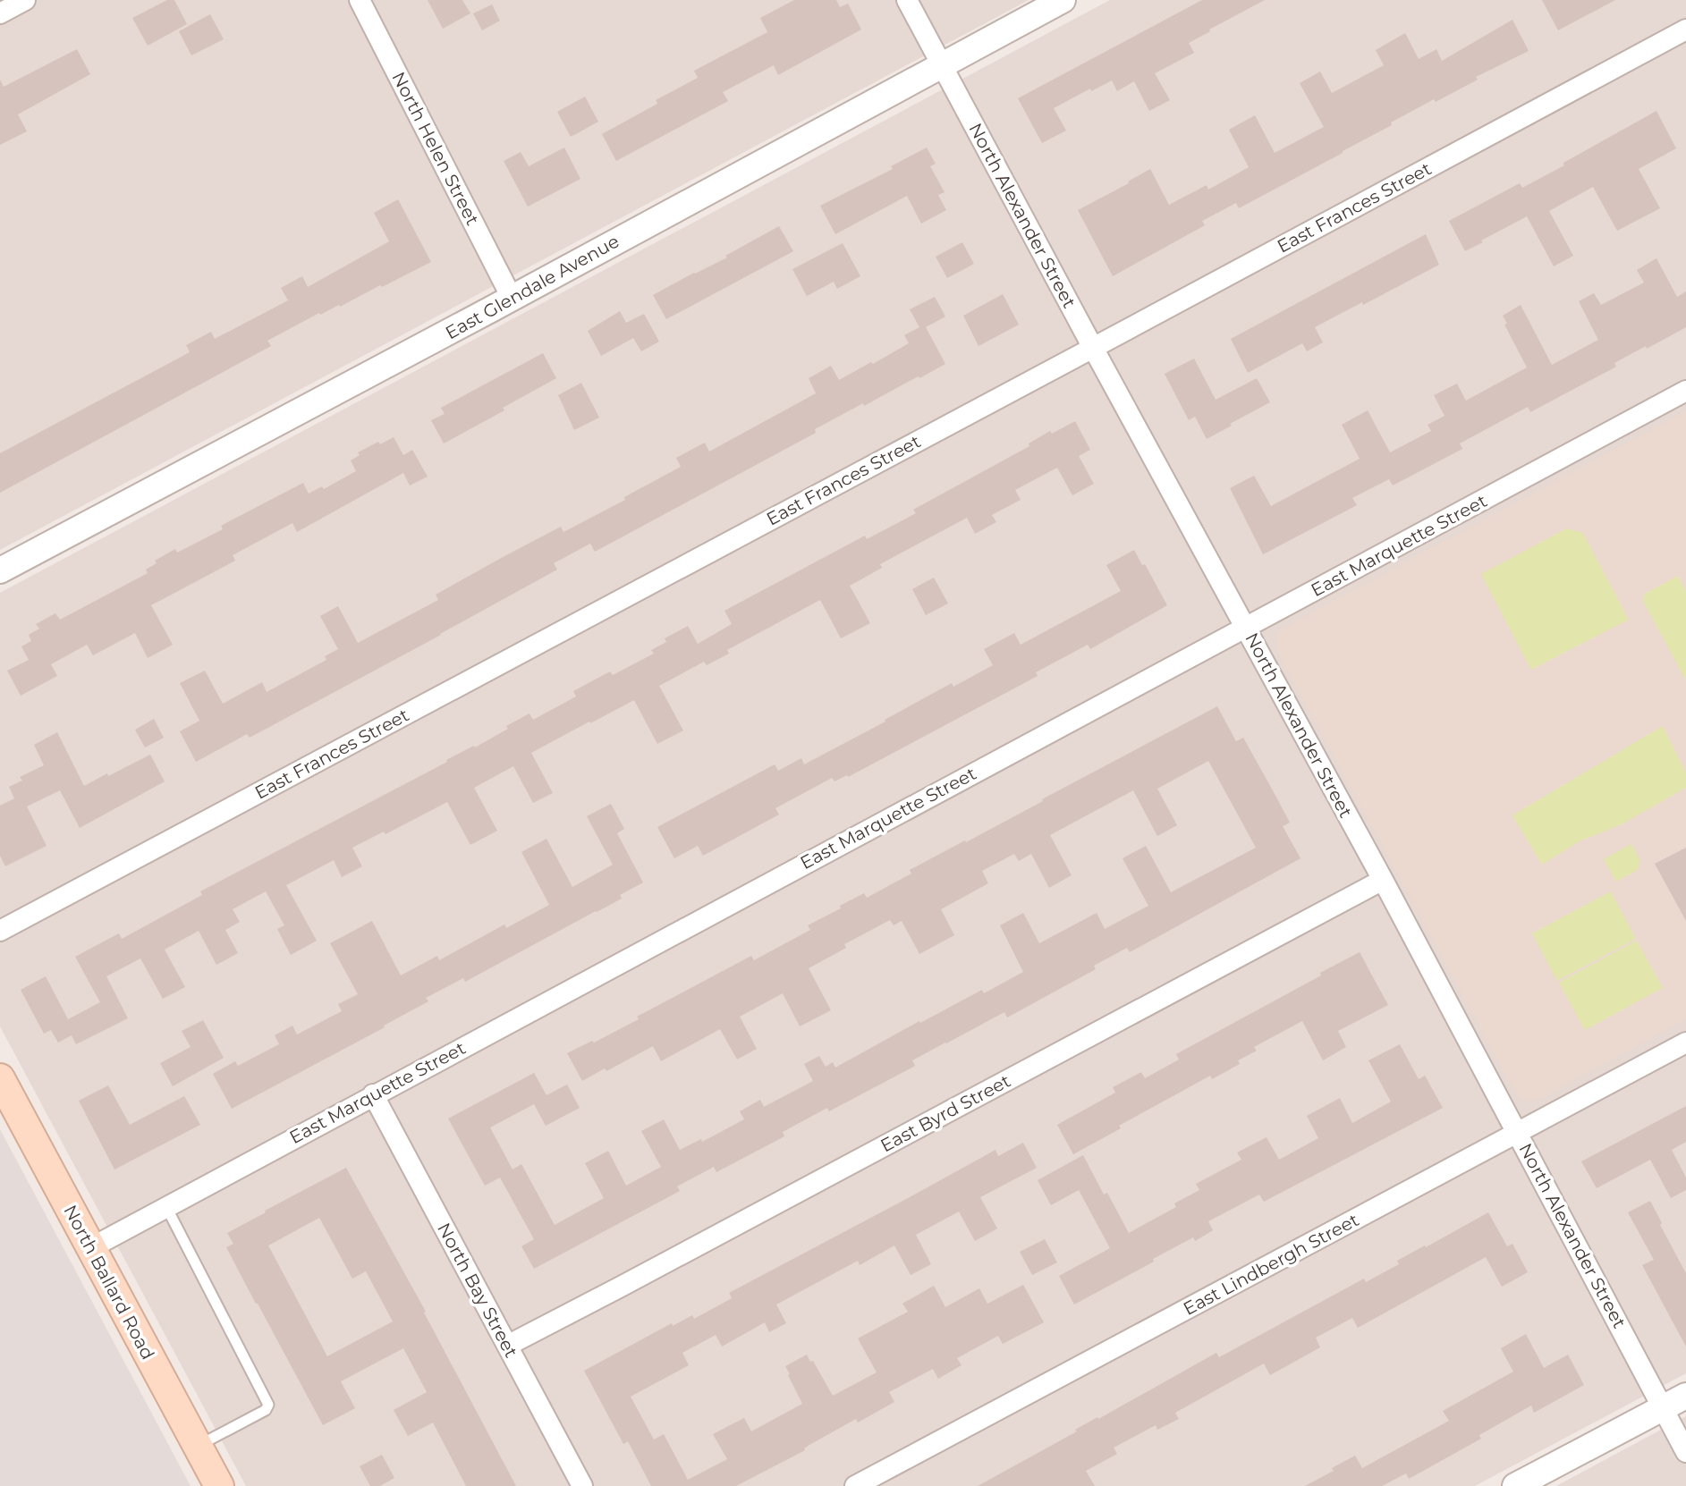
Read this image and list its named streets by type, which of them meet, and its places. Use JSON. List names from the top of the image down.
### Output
{
  "streets": {
    "main road": ["North Ballard Road"],
    "street": [
      "North Helen Street",
      "East Frances Street",
      "North Alexander Street",
      "East Glendale Avenue",
      "East Marquette Street",
      "East Byrd Street",
      "East Lindbergh Street",
      "North Bay Street"
    ]
  },
  "crossings": [
    ["North Helen Street", "East Glendale Avenue"],
    ["East Frances Street", "North Alexander Street"],
    ["North Alexander Street", "East Glendale Avenue"],
    ["North Alexander Street", "East Marquette Street"],
    ["North Alexander Street", "East Byrd Street"],
    ["North Alexander Street", "East Lindbergh Street"],
    ["East Marquette Street", "North Ballard Road"],
    ["East Marquette Street", "North Bay Street"],
    ["East Byrd Street", "North Bay Street"]
  ]
}
